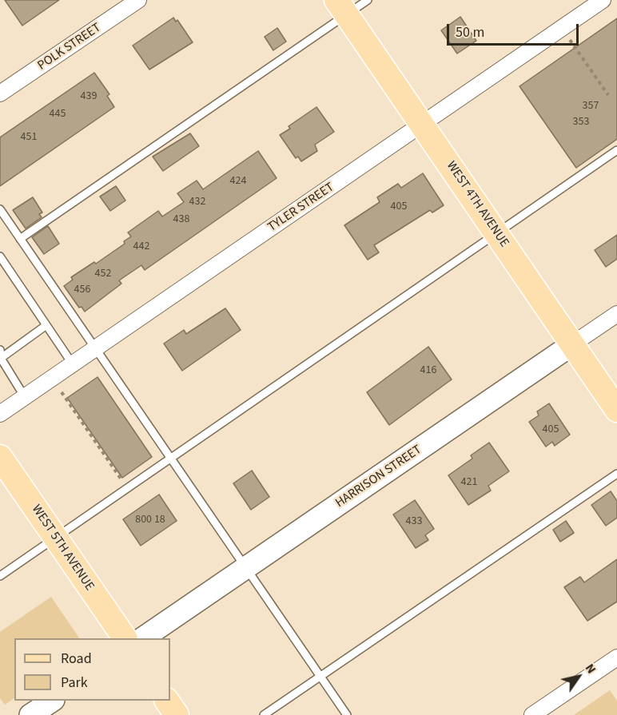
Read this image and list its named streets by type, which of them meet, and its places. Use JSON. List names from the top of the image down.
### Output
{
  "streets": {
    "main road": ["WEST 4TH AVENUE", "WEST 5TH AVENUE"],
    "street": ["POLK STREET", "TYLER STREET", "HARRISON STREET"]
  },
  "crossings": [
    ["WEST 4TH AVENUE", "TYLER STREET"],
    ["WEST 4TH AVENUE", "HARRISON STREET"]
  ],
  "house_numbers": [
    "439",
    "357",
    "445",
    "353",
    "451",
    "424",
    "432",
    "405",
    "438",
    "442",
    "452",
    "456",
    "416",
    "405",
    "421",
    "800 18",
    "433"
  ],
  "legend": ["Road", "Park"],
  "scale_bar": "50 m",
  "north": "top right"
}
